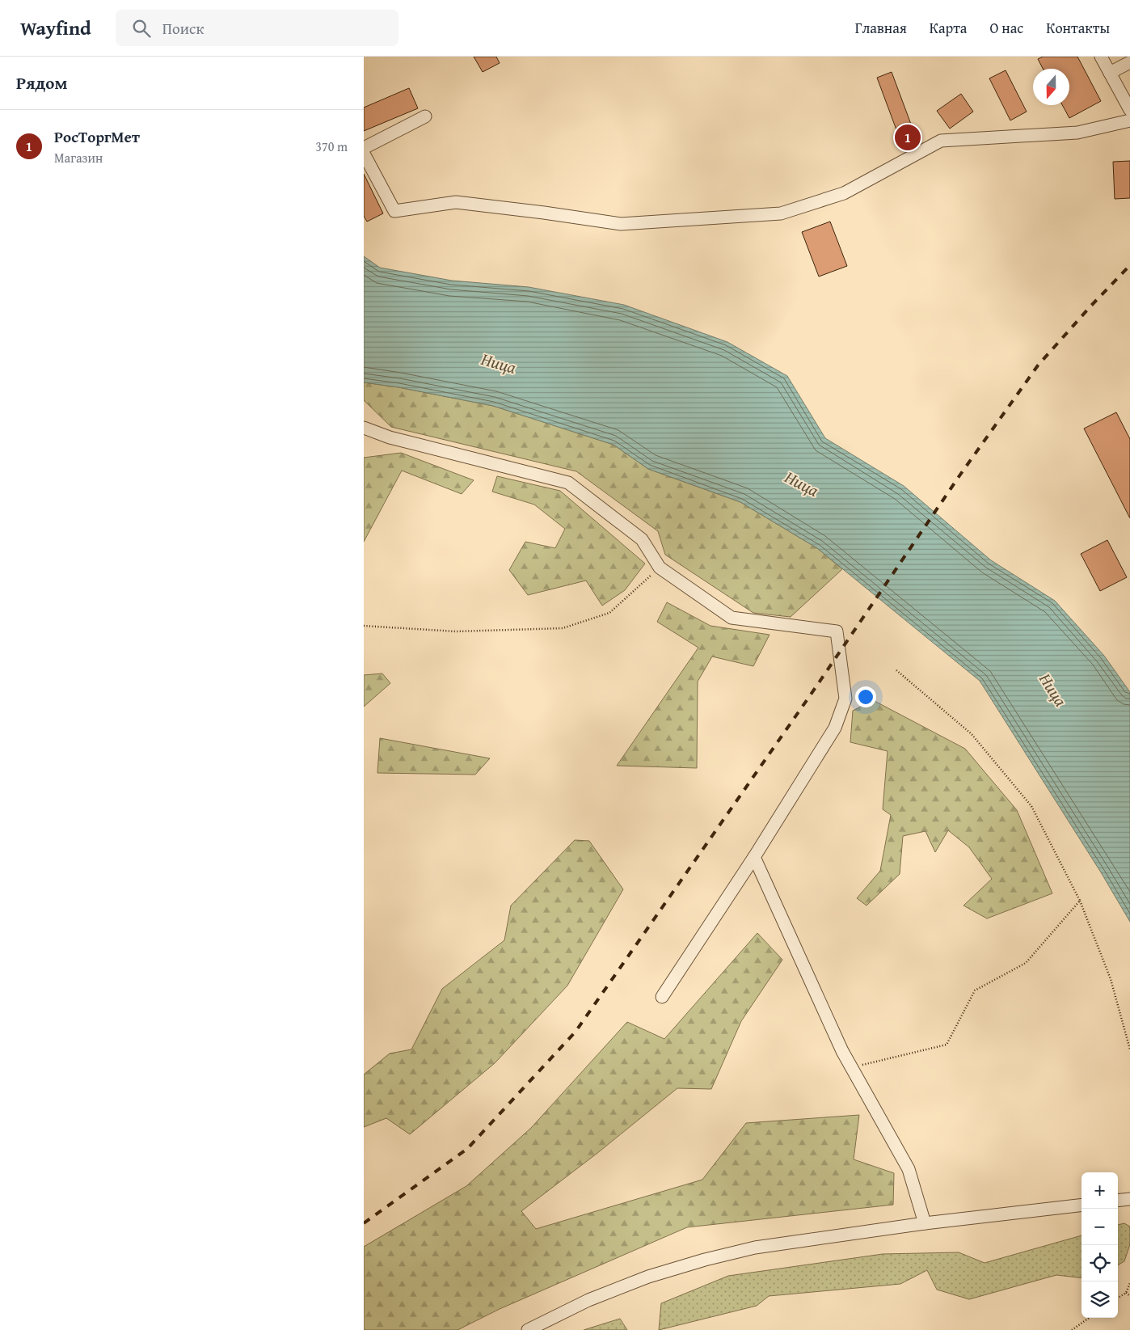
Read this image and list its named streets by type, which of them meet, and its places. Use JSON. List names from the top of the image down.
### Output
{
  "water": ["Ница"],
  "north": "bottom",
  "page": {
    "header": "Wayfind",
    "search": "Поиск",
    "nav": [
      "Главная",
      "Карта",
      "О нас",
      "Контакты"
    ],
    "heading": "Рядом",
    "list": [
      {
        "mark": "1",
        "name": "РосТоргМет",
        "note": "Магазин",
        "value": "370 m"
      }
    ],
    "pins": "1",
    "map_buttons": ["+", "−"]
  }
}
